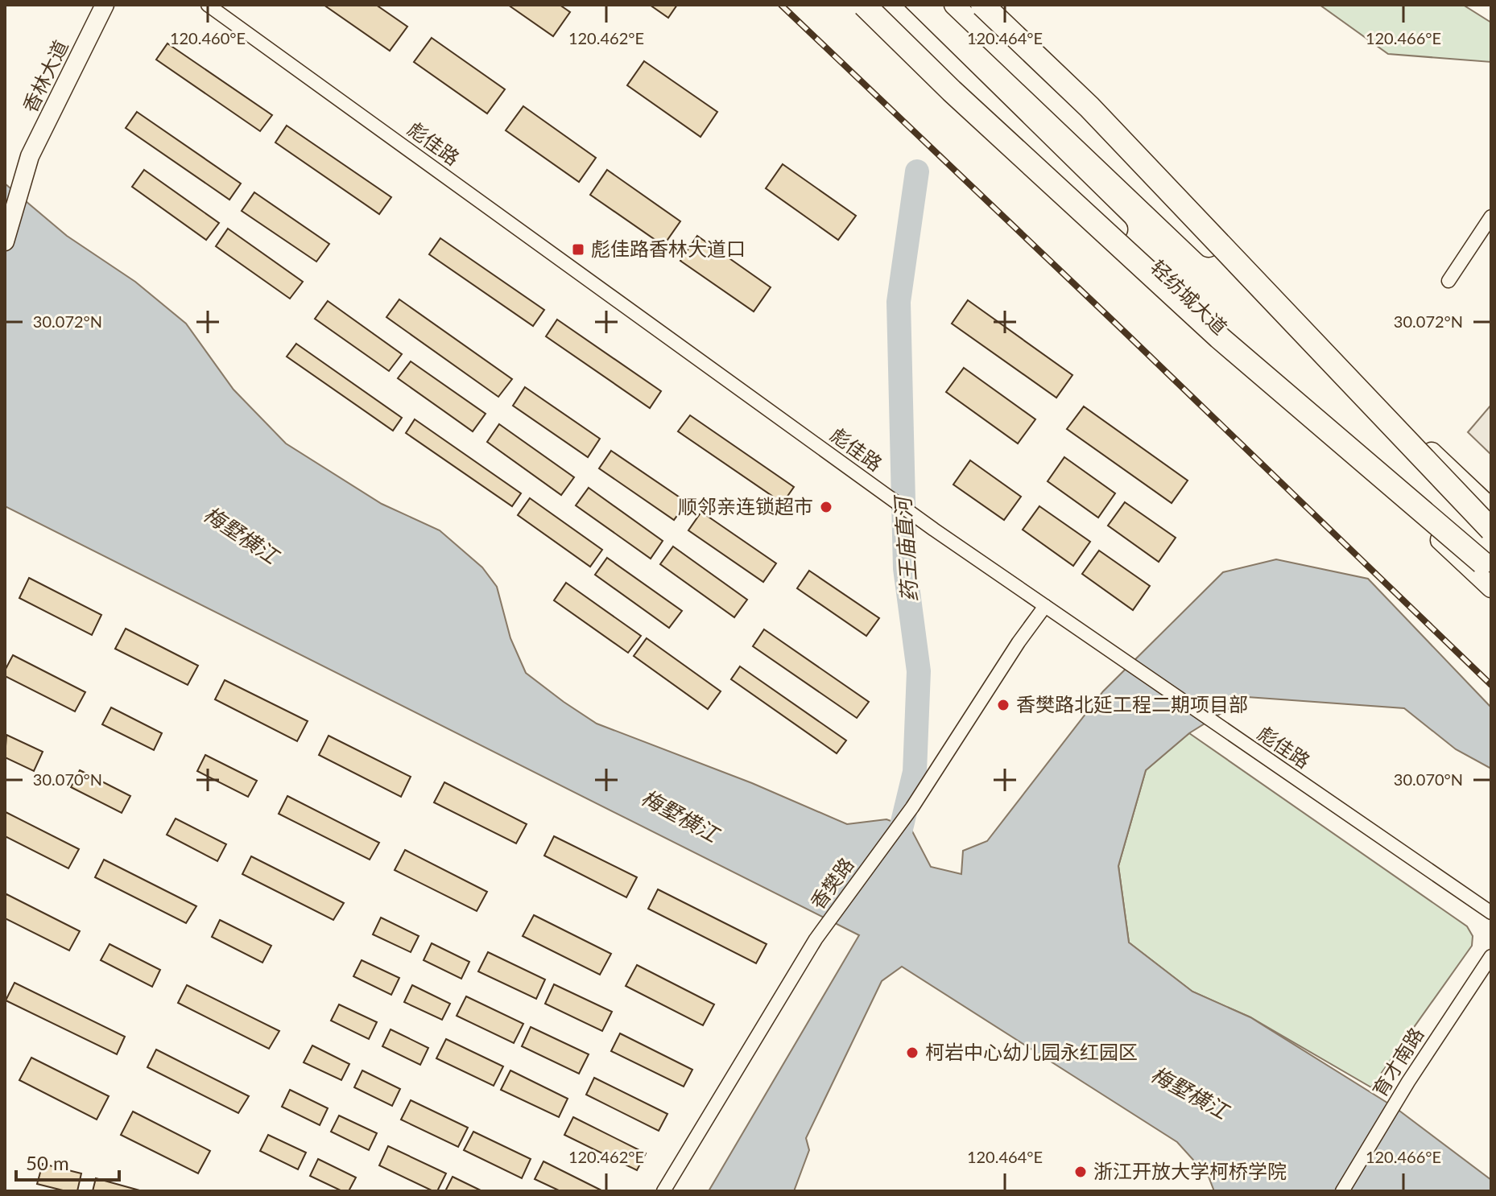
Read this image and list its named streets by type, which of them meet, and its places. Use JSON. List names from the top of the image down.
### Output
{
  "streets": {
    "main road": ["轻纺城大道"],
    "street": [
      "香林大道",
      "彪佳路",
      "香樊路",
      "育才南路"
    ]
  },
  "crossings": [
    ["彪佳路", "香樊路"]
  ],
  "water": ["梅墅横江", "药王庙直河"],
  "places": {
    "transit": ["彪佳路香林大道口"],
    "other": [
      "顺邻亲连锁超市",
      "香樊路北延工程二期项目部",
      "柯岩中心幼儿园永红园区",
      "浙江开放大学柯桥学院"
    ]
  },
  "scale_bar": "50 m",
  "coordinates": [
    "120.460°E",
    "120.462°E",
    "120.464°E",
    "120.466°E",
    "30.072°N",
    "30.070°N"
  ]
}
